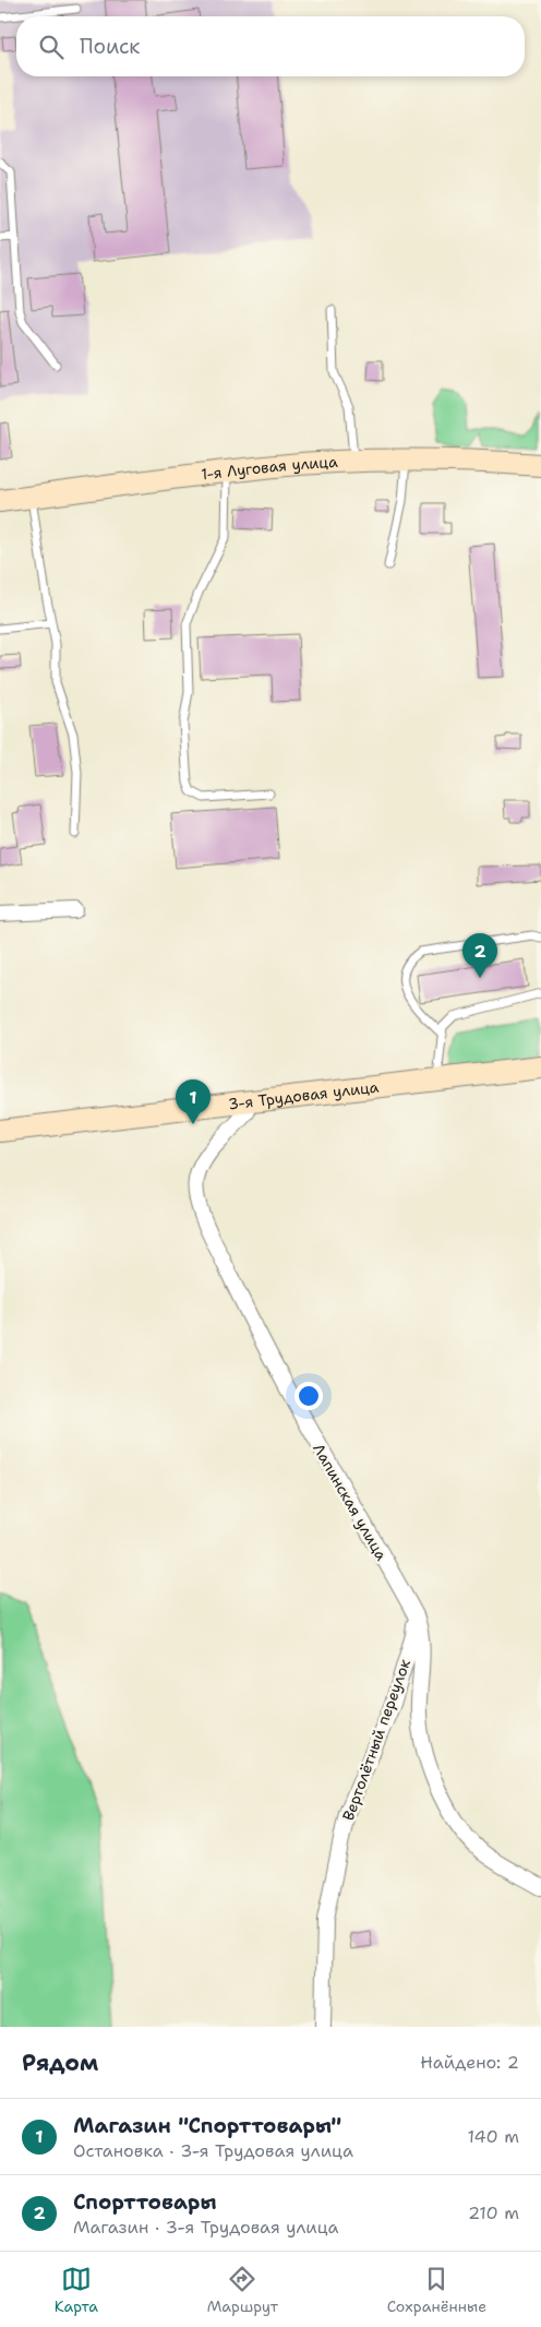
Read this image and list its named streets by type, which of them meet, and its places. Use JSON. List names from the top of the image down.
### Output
{
  "streets": {
    "street": [
      "1-я Луговая улица",
      "3-я Трудовая улица",
      "Лапинская улица",
      "Вертолётный переулок"
    ]
  },
  "crossings": [
    ["3-я Трудовая улица", "Лапинская улица"],
    ["Лапинская улица", "Вертолётный переулок"]
  ],
  "page": {
    "search": "Поиск",
    "pins": ["2", "1"],
    "heading": ["Рядом", "Найдено: 2"],
    "list": [
      {
        "mark": "1",
        "name": "Магазин \"Спорттовары\"",
        "note": "Остановка · 3-я Трудовая улица",
        "value": "140 m"
      },
      {
        "mark": "2",
        "name": "Спорттовары",
        "note": "Магазин · 3-я Трудовая улица",
        "value": "210 m"
      }
    ],
    "nav": ["Карта", "Маршрут", "Сохранённые"]
  }
}
